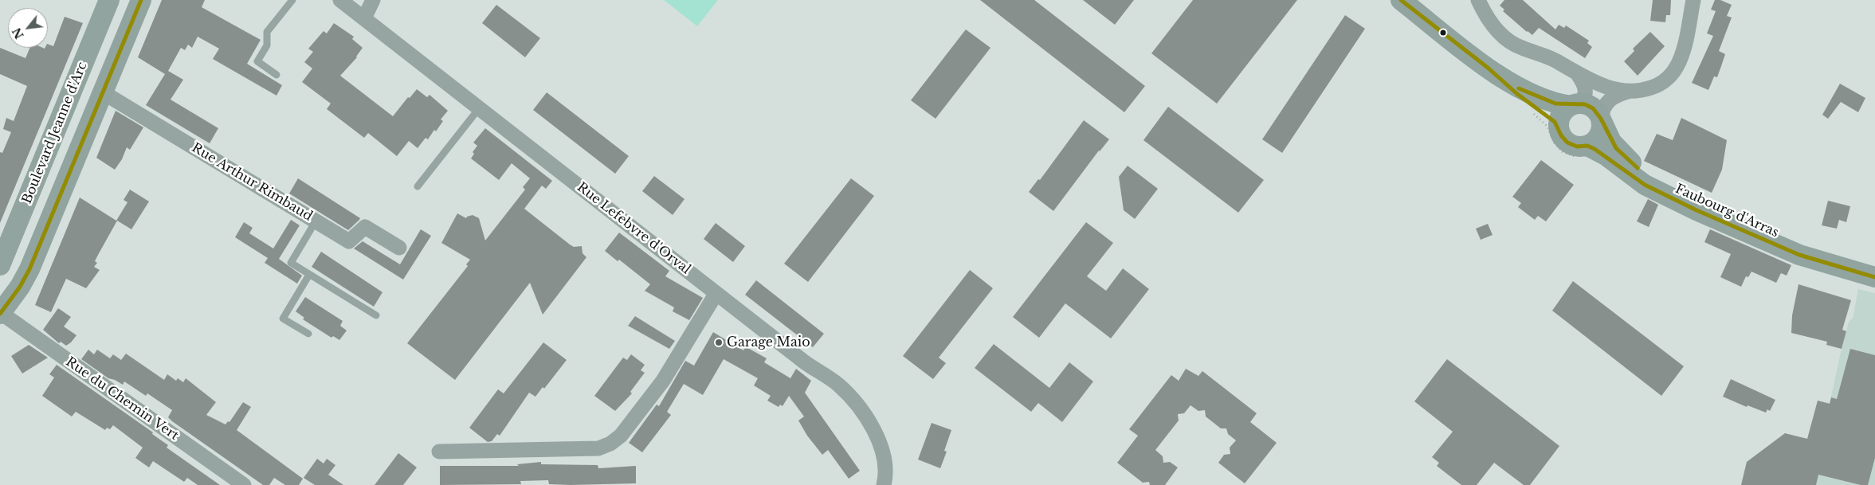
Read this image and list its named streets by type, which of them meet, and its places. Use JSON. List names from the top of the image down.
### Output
{
  "streets": {
    "main road": ["Boulevard Jeanne d'Arc", "Faubourg d'Arras"],
    "street": ["Rue Arthur Rimbaud", "Rue Lefebvre d'Orval", "Rue du Chemin Vert"]
  },
  "places": ["Garage Maio"],
  "north": "bottom left"
}
